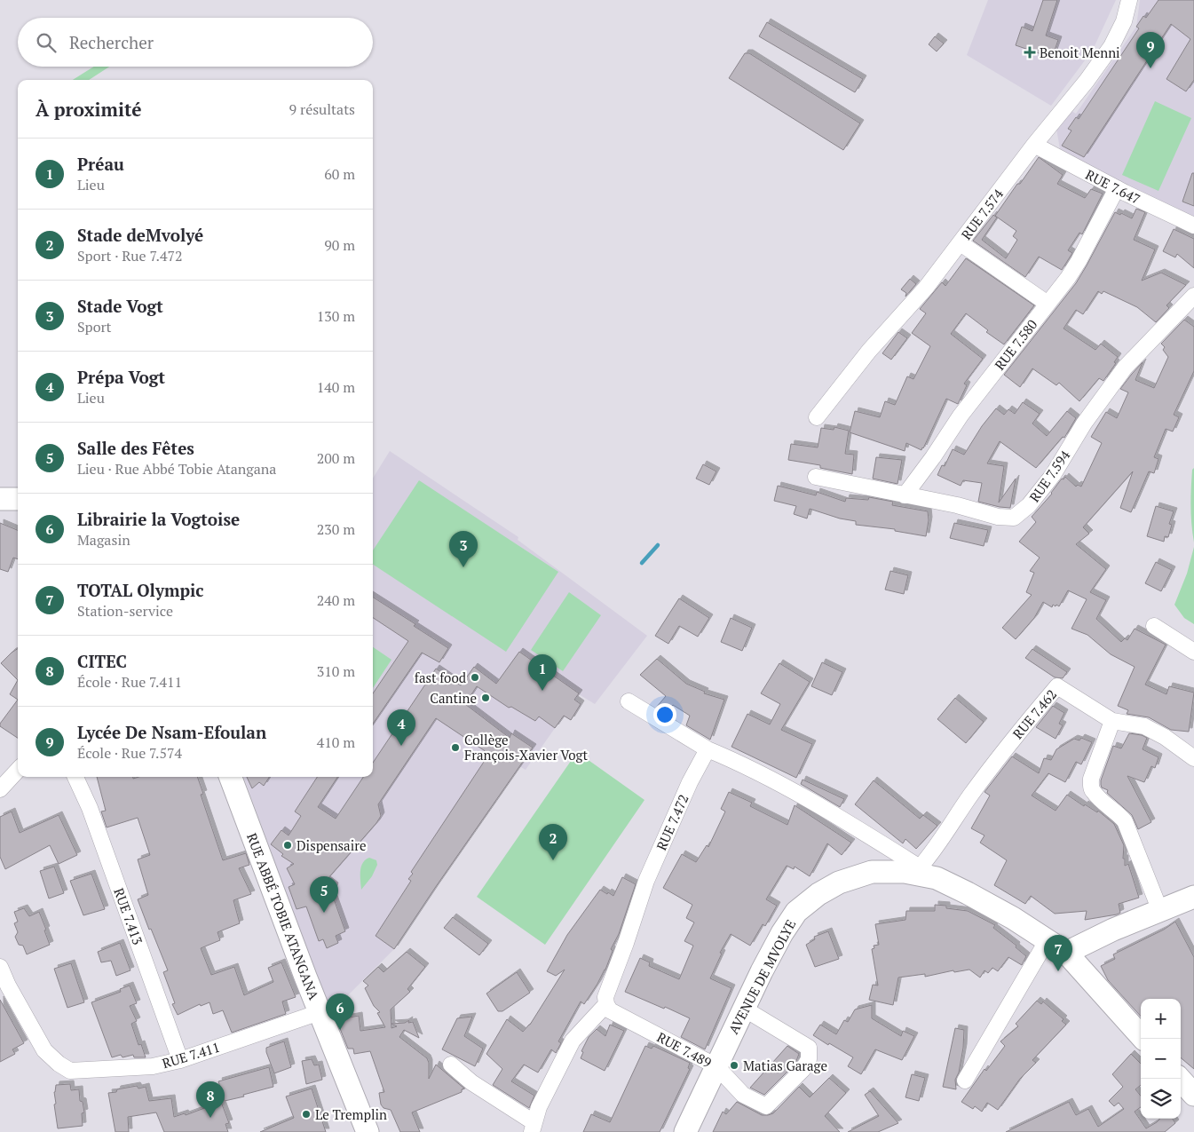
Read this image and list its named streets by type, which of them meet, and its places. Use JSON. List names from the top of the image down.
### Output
{
  "streets": {
    "street": [
      "RUE 7.647",
      "RUE 7.574",
      "RUE 7.580",
      "RUE 7.594",
      "RUE 7.462",
      "RUE 7.472",
      "RUE 7.413",
      "RUE ABBÉ TOBIE ATANGANA",
      "AVENUE DE MVOLYE",
      "RUE 7.489",
      "RUE 7.411"
    ]
  },
  "crossings": [
    ["RUE 7.647", "RUE 7.574"],
    ["RUE 7.647", "RUE 7.580"],
    ["RUE 7.580", "RUE 7.594"],
    ["RUE 7.462", "AVENUE DE MVOLYE"],
    ["RUE 7.472", "RUE 7.489"],
    ["RUE 7.413", "RUE 7.411"],
    ["RUE ABBÉ TOBIE ATANGANA", "RUE 7.411"],
    ["AVENUE DE MVOLYE", "RUE 7.489"]
  ],
  "places": {
    "health": ["Benoit Menni"],
    "other": [
      "fast food",
      "Cantine",
      "Collège François-Xavier Vogt",
      "Dispensaire",
      "Matias Garage",
      "Le Tremplin"
    ]
  },
  "page": {
    "search": "Rechercher",
    "pins": [
      "9",
      "3",
      "1",
      "4",
      "2",
      "5",
      "7",
      "6",
      "8"
    ],
    "heading": ["À proximité", "9 résultats"],
    "list": [
      {
        "mark": "1",
        "name": "Préau",
        "note": "Lieu",
        "value": "60 m"
      },
      {
        "mark": "2",
        "name": "Stade deMvolyé",
        "note": "Sport · Rue 7.472",
        "value": "90 m"
      },
      {
        "mark": "3",
        "name": "Stade Vogt",
        "note": "Sport",
        "value": "130 m"
      },
      {
        "mark": "4",
        "name": "Prépa Vogt",
        "note": "Lieu",
        "value": "140 m"
      },
      {
        "mark": "5",
        "name": "Salle des Fêtes",
        "note": "Lieu · Rue Abbé Tobie Atangana",
        "value": "200 m"
      },
      {
        "mark": "6",
        "name": "Librairie la Vogtoise",
        "note": "Magasin",
        "value": "230 m"
      },
      {
        "mark": "7",
        "name": "TOTAL Olympic",
        "note": "Station-service",
        "value": "240 m"
      },
      {
        "mark": "8",
        "name": "CITEC",
        "note": "École · Rue 7.411",
        "value": "310 m"
      },
      {
        "mark": "9",
        "name": "Lycée De Nsam-Efoulan",
        "note": "École · Rue 7.574",
        "value": "410 m"
      }
    ],
    "map_buttons": ["+", "−"]
  }
}
